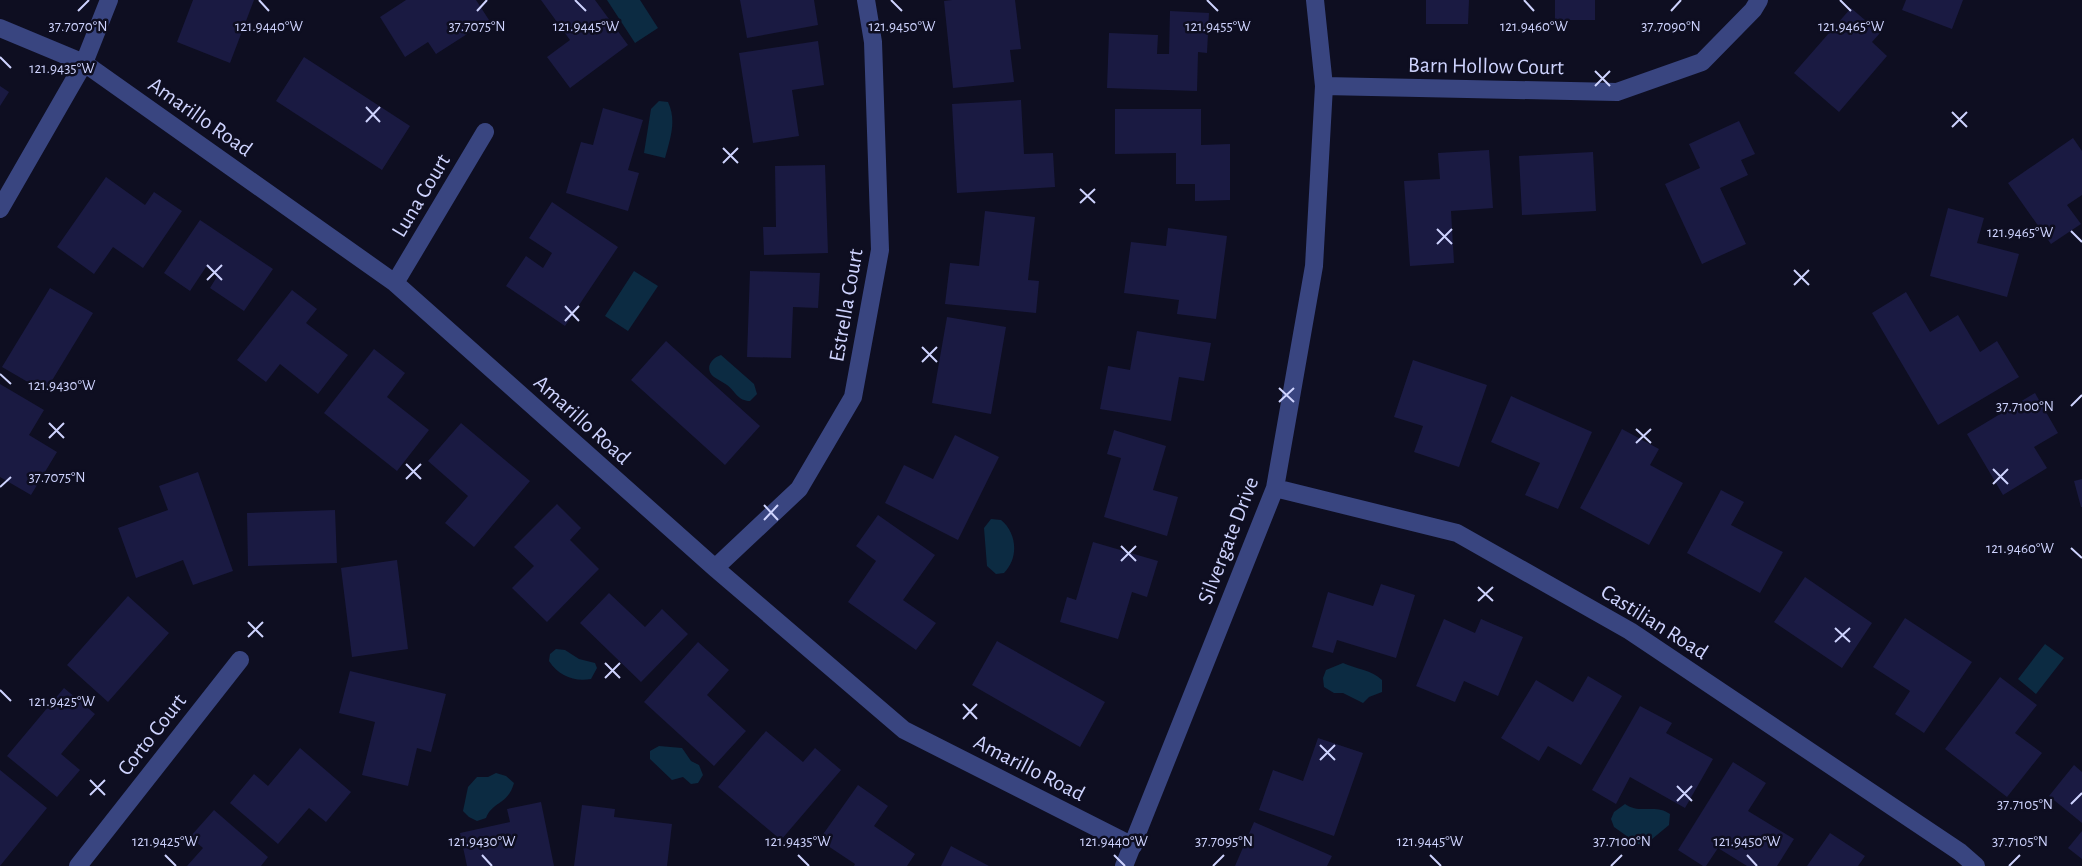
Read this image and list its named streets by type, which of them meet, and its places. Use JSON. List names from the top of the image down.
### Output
{
  "streets": {
    "street": [
      "Barn Hollow Court",
      "Amarillo Road",
      "Luna Court",
      "Estrella Court",
      "Silvergate Drive",
      "Castilian Road",
      "Corto Court"
    ]
  },
  "crossings": [
    ["Barn Hollow Court", "Silvergate Drive"],
    ["Amarillo Road", "Luna Court"],
    ["Amarillo Road", "Estrella Court"],
    ["Amarillo Road", "Silvergate Drive"],
    ["Silvergate Drive", "Castilian Road"]
  ],
  "coordinates": [
    "37.7070°N",
    "121.9440°W",
    "37.7075°N",
    "121.9445°W",
    "121.9450°W",
    "121.9455°W",
    "121.9460°W",
    "37.7090°N",
    "121.9465°W",
    "121.9435°W",
    "121.9430°W",
    "37.7100°N",
    "121.9425°W",
    "37.7105°N",
    "37.7095°N"
  ]
}
